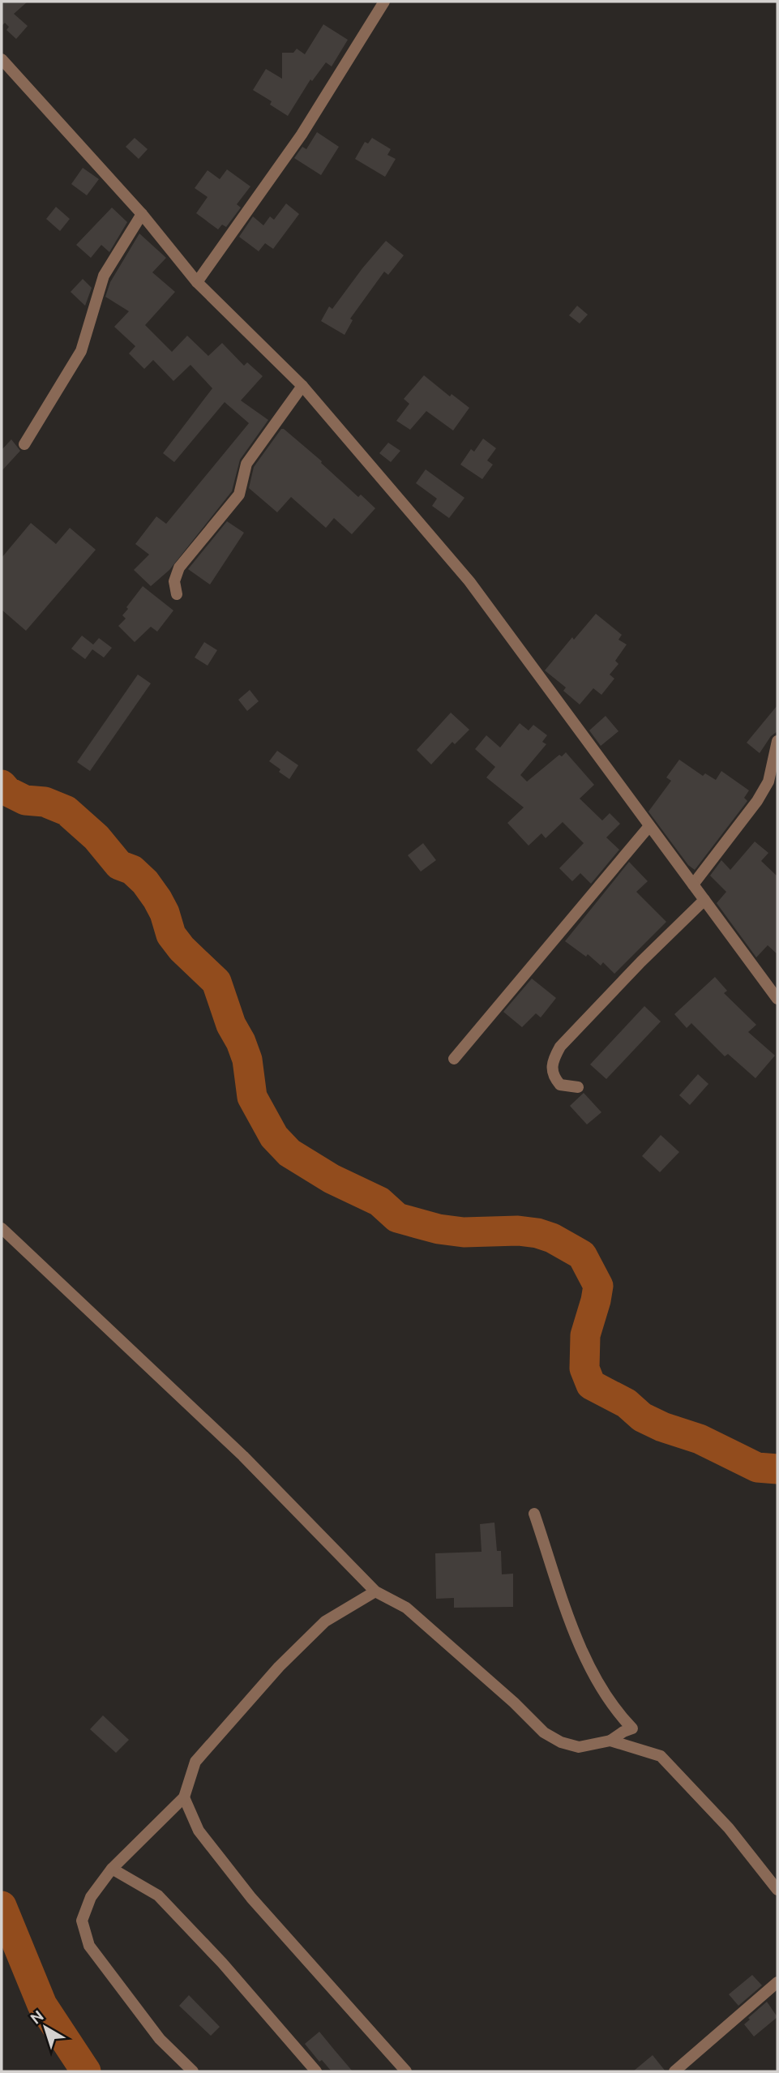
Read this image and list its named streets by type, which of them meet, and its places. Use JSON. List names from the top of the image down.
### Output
{
  "north": "top left"
}
